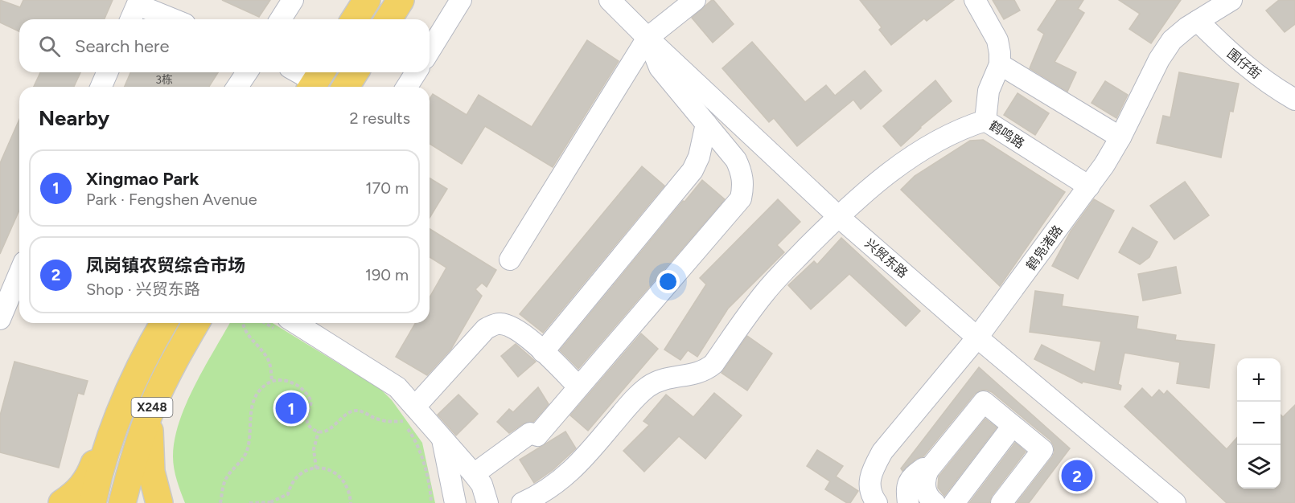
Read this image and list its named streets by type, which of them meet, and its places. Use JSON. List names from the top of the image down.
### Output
{
  "streets": {
    "main road": ["X248"],
    "street": [
      "围仔街",
      "鹤鸣路",
      "鹤凫渚路",
      "兴贸东路"
    ]
  },
  "crossings": [
    ["围仔街", "鹤凫渚路"],
    ["鹤鸣路", "鹤凫渚路"],
    ["鹤凫渚路", "兴贸东路"]
  ],
  "house_numbers": ["3栋"],
  "page": {
    "search": "Search here",
    "heading": ["Nearby", "2 results"],
    "list": [
      {
        "mark": "1",
        "name": "Xingmao Park",
        "note": "Park · Fengshen Avenue",
        "value": "170 m"
      },
      {
        "mark": "2",
        "name": "凤岗镇农贸综合市场",
        "note": "Shop · 兴贸东路",
        "value": "190 m"
      }
    ],
    "map_buttons": ["+", "−"],
    "pins": ["1", "2"]
  }
}
